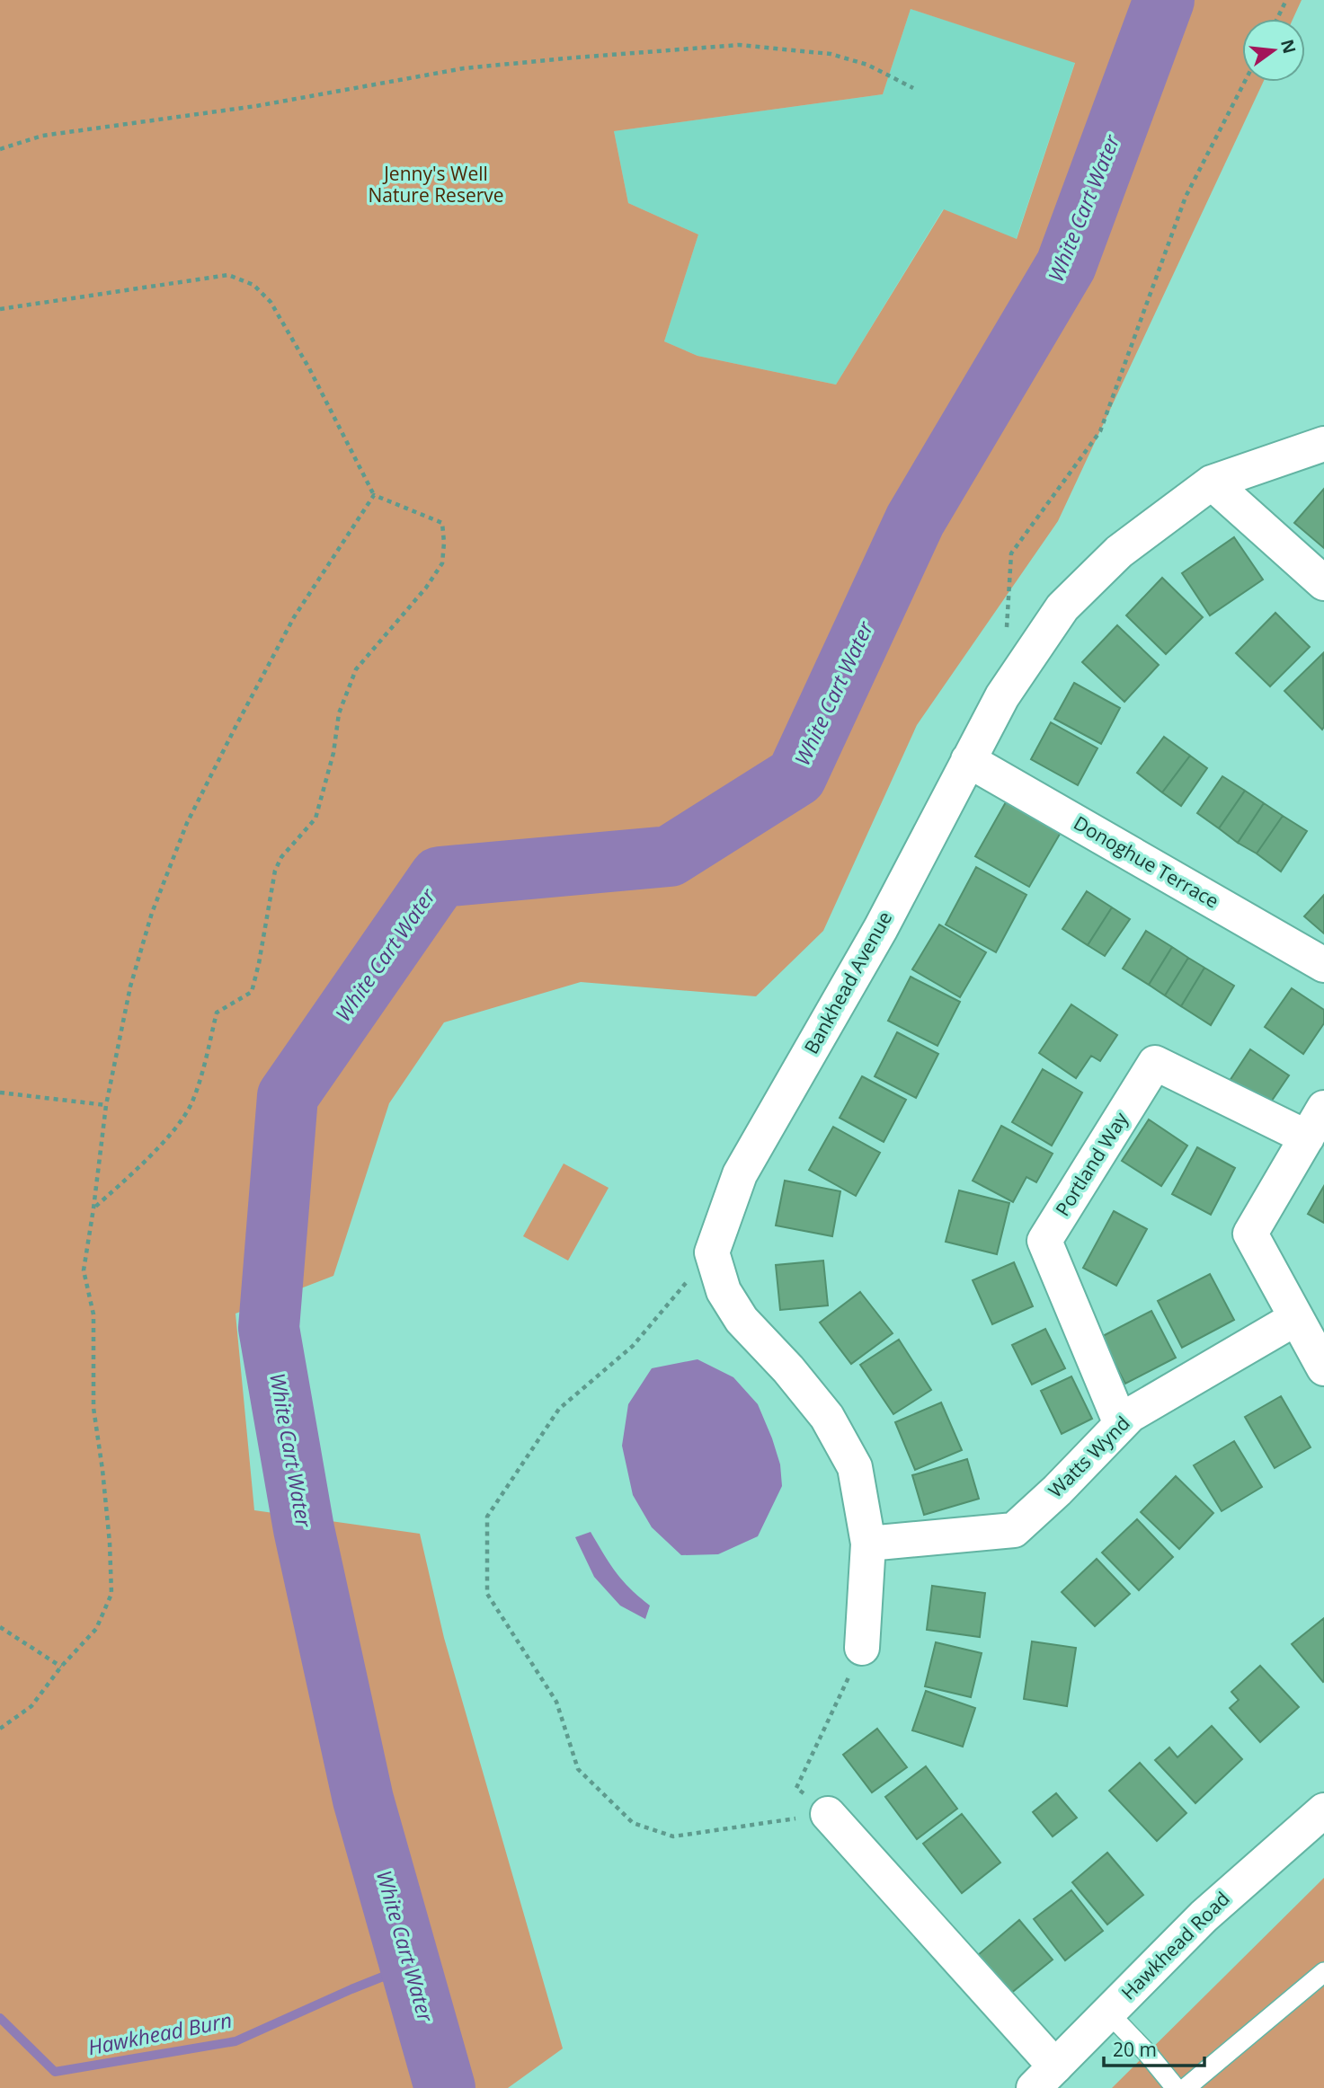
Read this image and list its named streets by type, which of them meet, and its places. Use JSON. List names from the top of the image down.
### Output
{
  "streets": {
    "street": [
      "Donoghue Terrace",
      "Bankhead Avenue",
      "Portland Way",
      "Watts Wynd",
      "Hawkhead Road"
    ]
  },
  "crossings": [
    ["Donoghue Terrace", "Bankhead Avenue"],
    ["Portland Way", "Watts Wynd"]
  ],
  "water": ["White Cart Water", "Hawkhead Burn"],
  "parks": ["Jenny's Well Nature Reserve"],
  "scale_bar": "20 m",
  "north": "right"
}
